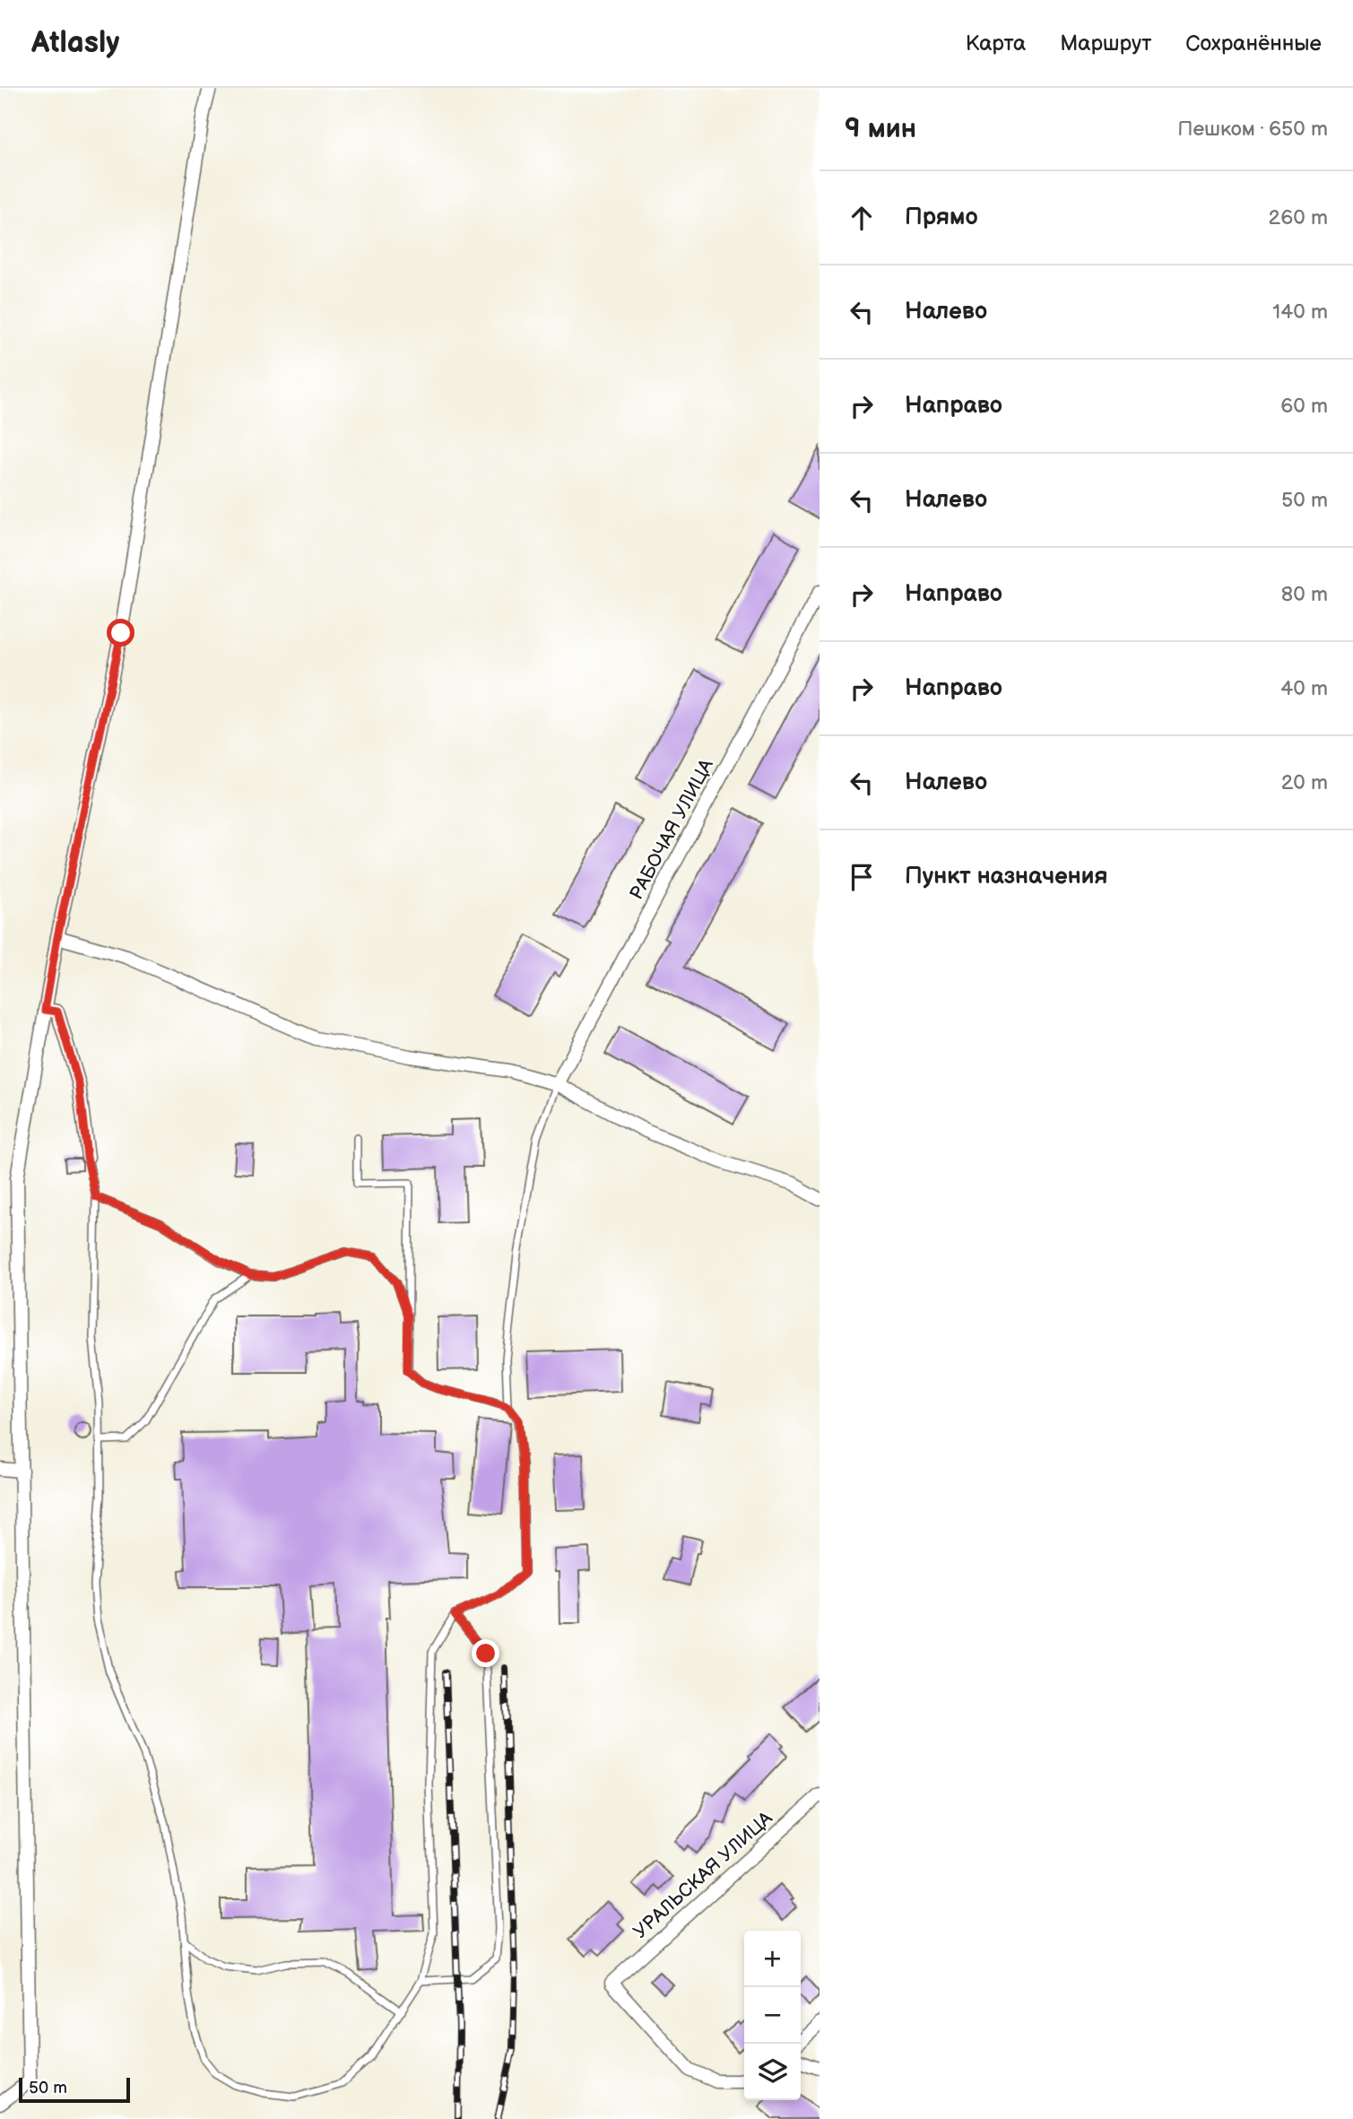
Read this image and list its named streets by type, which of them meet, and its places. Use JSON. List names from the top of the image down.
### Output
{
  "streets": {
    "street": ["РАБОЧАЯ УЛИЦА", "УРАЛЬСКАЯ УЛИЦА"]
  },
  "scale_bar": "50 m",
  "page": {
    "header": "Atlasly",
    "nav": ["Карта", "Маршрут", "Сохранённые"],
    "heading": ["9 мин", "Пешком · 650 m"],
    "list": [
      ["Прямо", "260 m"],
      ["Налево", "140 m"],
      ["Направо", "60 m"],
      ["Налево", "50 m"],
      ["Направо", "80 m"],
      ["Направо", "40 m"],
      ["Налево", "20 m"],
      "Пункт назначения"
    ],
    "map_buttons": ["+", "−"],
    "scale": "50 m"
  }
}
